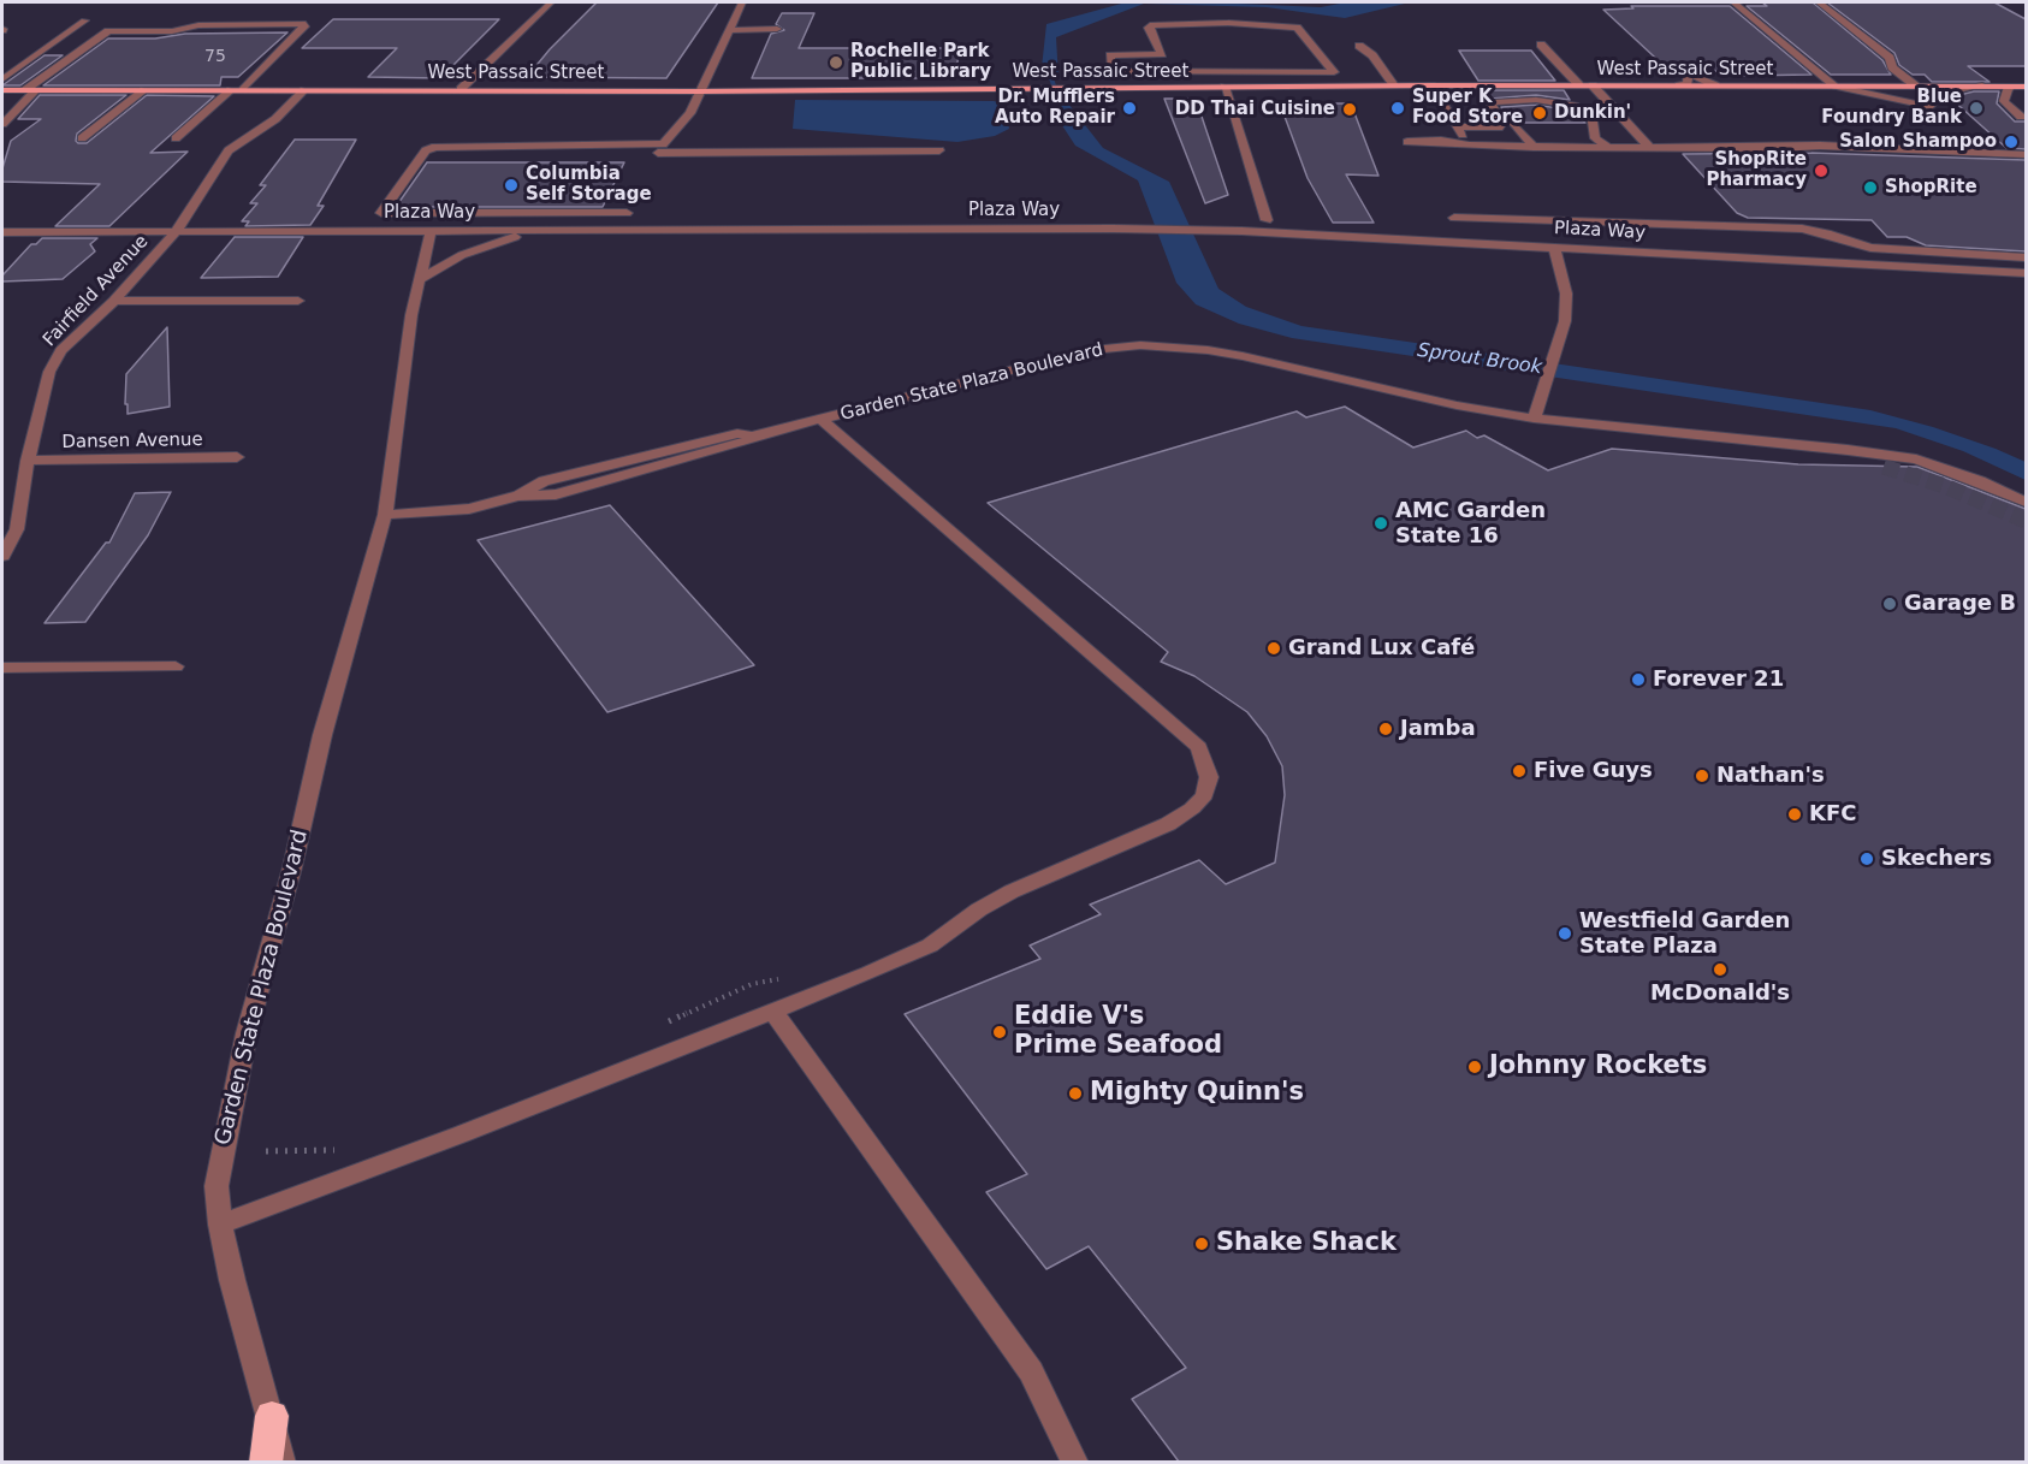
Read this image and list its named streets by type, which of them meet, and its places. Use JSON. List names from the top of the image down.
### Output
{
  "streets": {
    "main road": ["West Passaic Street"],
    "street": [
      "Plaza Way",
      "Fairfield Avenue",
      "Garden State Plaza Boulevard",
      "Dansen Avenue"
    ]
  },
  "crossings": [
    ["West Passaic Street", "Fairfield Avenue"],
    ["Plaza Way", "Fairfield Avenue"],
    ["Plaza Way", "Garden State Plaza Boulevard"],
    ["Fairfield Avenue", "Dansen Avenue"]
  ],
  "water": ["Sprout Brook"],
  "places": [
    "Rochelle Park Public Library",
    "Dr. Mufflers Auto Repair",
    "Super K Food Store",
    "Blue Foundry Bank",
    "DD Thai Cuisine",
    "Dunkin'",
    "Salon Shampoo",
    "ShopRite Pharmacy",
    "Columbia Self Storage",
    "ShopRite",
    "AMC Garden State 16",
    "Garage B",
    "Grand Lux Café",
    "Forever 21",
    "Jamba",
    "Five Guys",
    "Nathan's",
    "KFC",
    "Skechers",
    "Westfield Garden State Plaza",
    "McDonald's",
    "Eddie V's Prime Seafood",
    "Johnny Rockets",
    "Mighty Quinn's",
    "Shake Shack"
  ],
  "house_numbers": ["75"]
}
